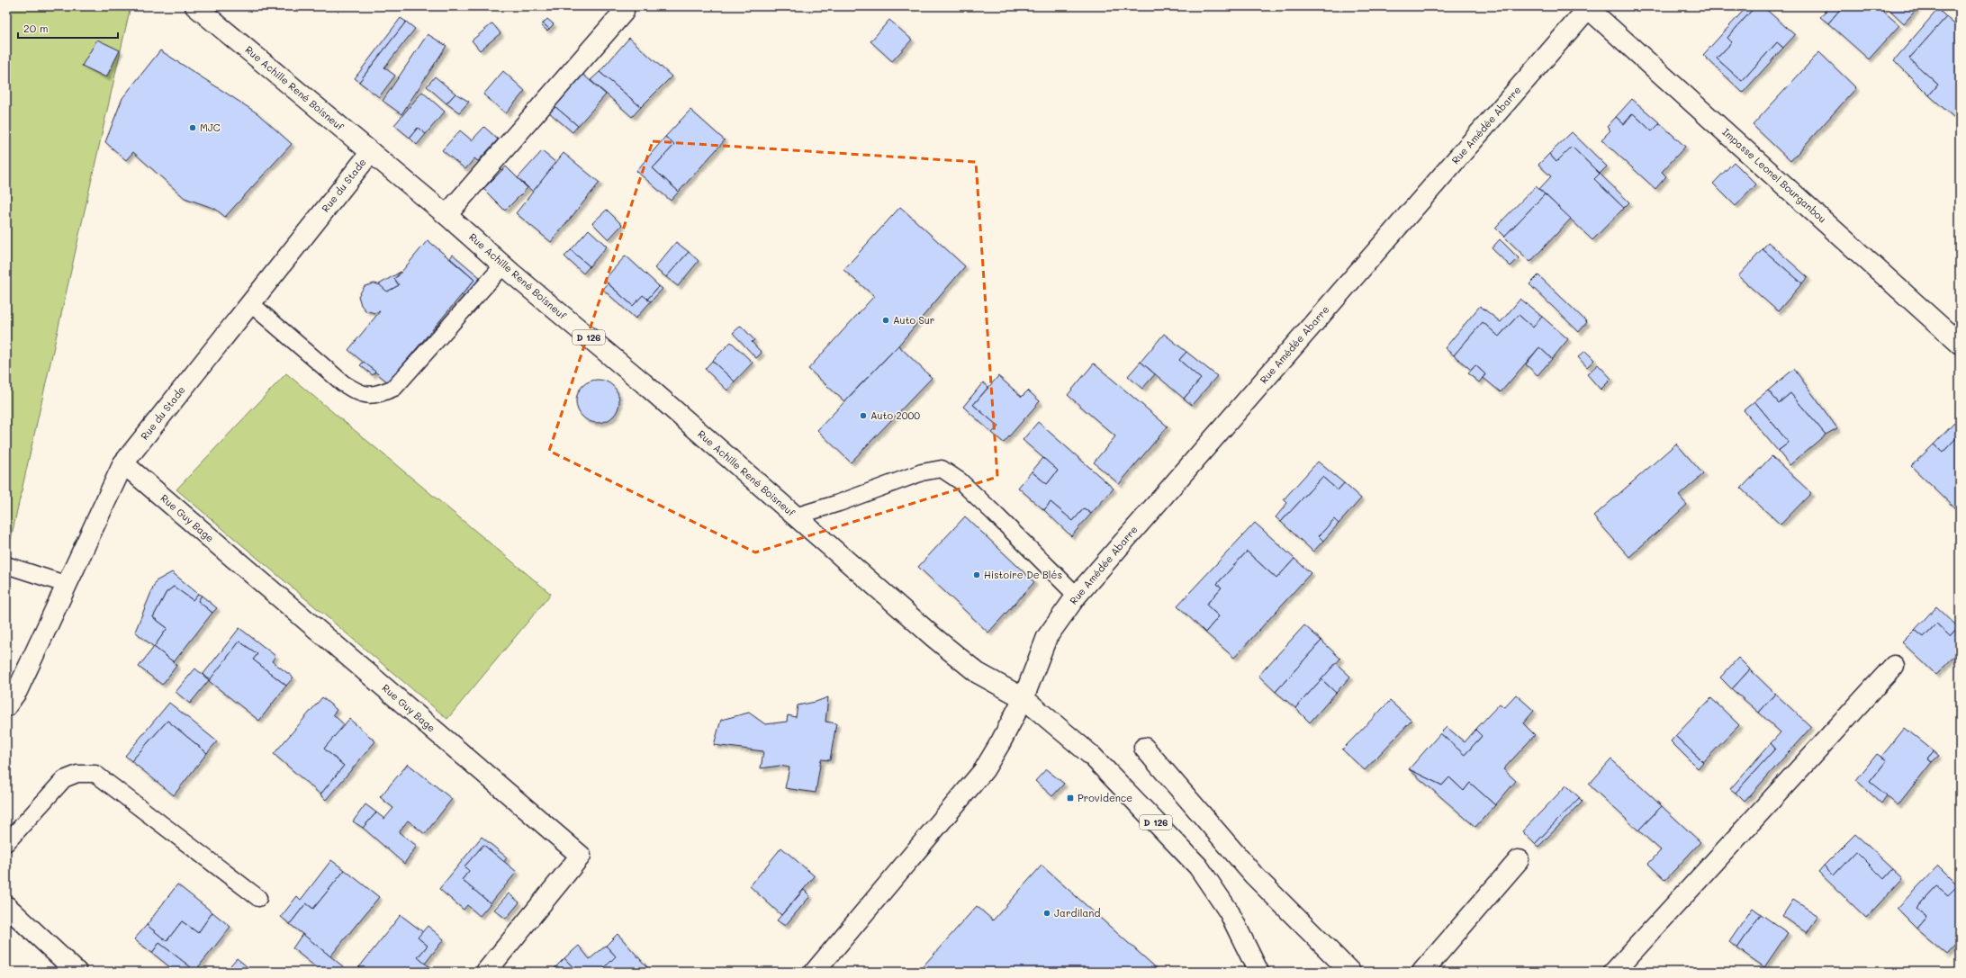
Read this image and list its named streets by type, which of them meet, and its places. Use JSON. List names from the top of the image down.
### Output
{
  "streets": {
    "street": [
      "Rue Achille René Boisneuf",
      "Rue Amédée Abarre",
      "Impasse Leonel Bourganbou",
      "Rue du Stade",
      "D 126",
      "Rue Guy Bage"
    ]
  },
  "crossings": [
    ["Rue Achille René Boisneuf", "Rue Amédée Abarre"],
    ["Rue Achille René Boisneuf", "Rue du Stade"],
    ["Rue Amédée Abarre", "Impasse Leonel Bourganbou"],
    ["Rue du Stade", "Rue Guy Bage"]
  ],
  "places": {
    "other": [
      "MJC",
      "Auto Sur",
      "Auto 2000",
      "Histoire De Blés",
      "Jardiland"
    ],
    "transit": ["Providence"]
  },
  "scale_bar": "20 m"
}
